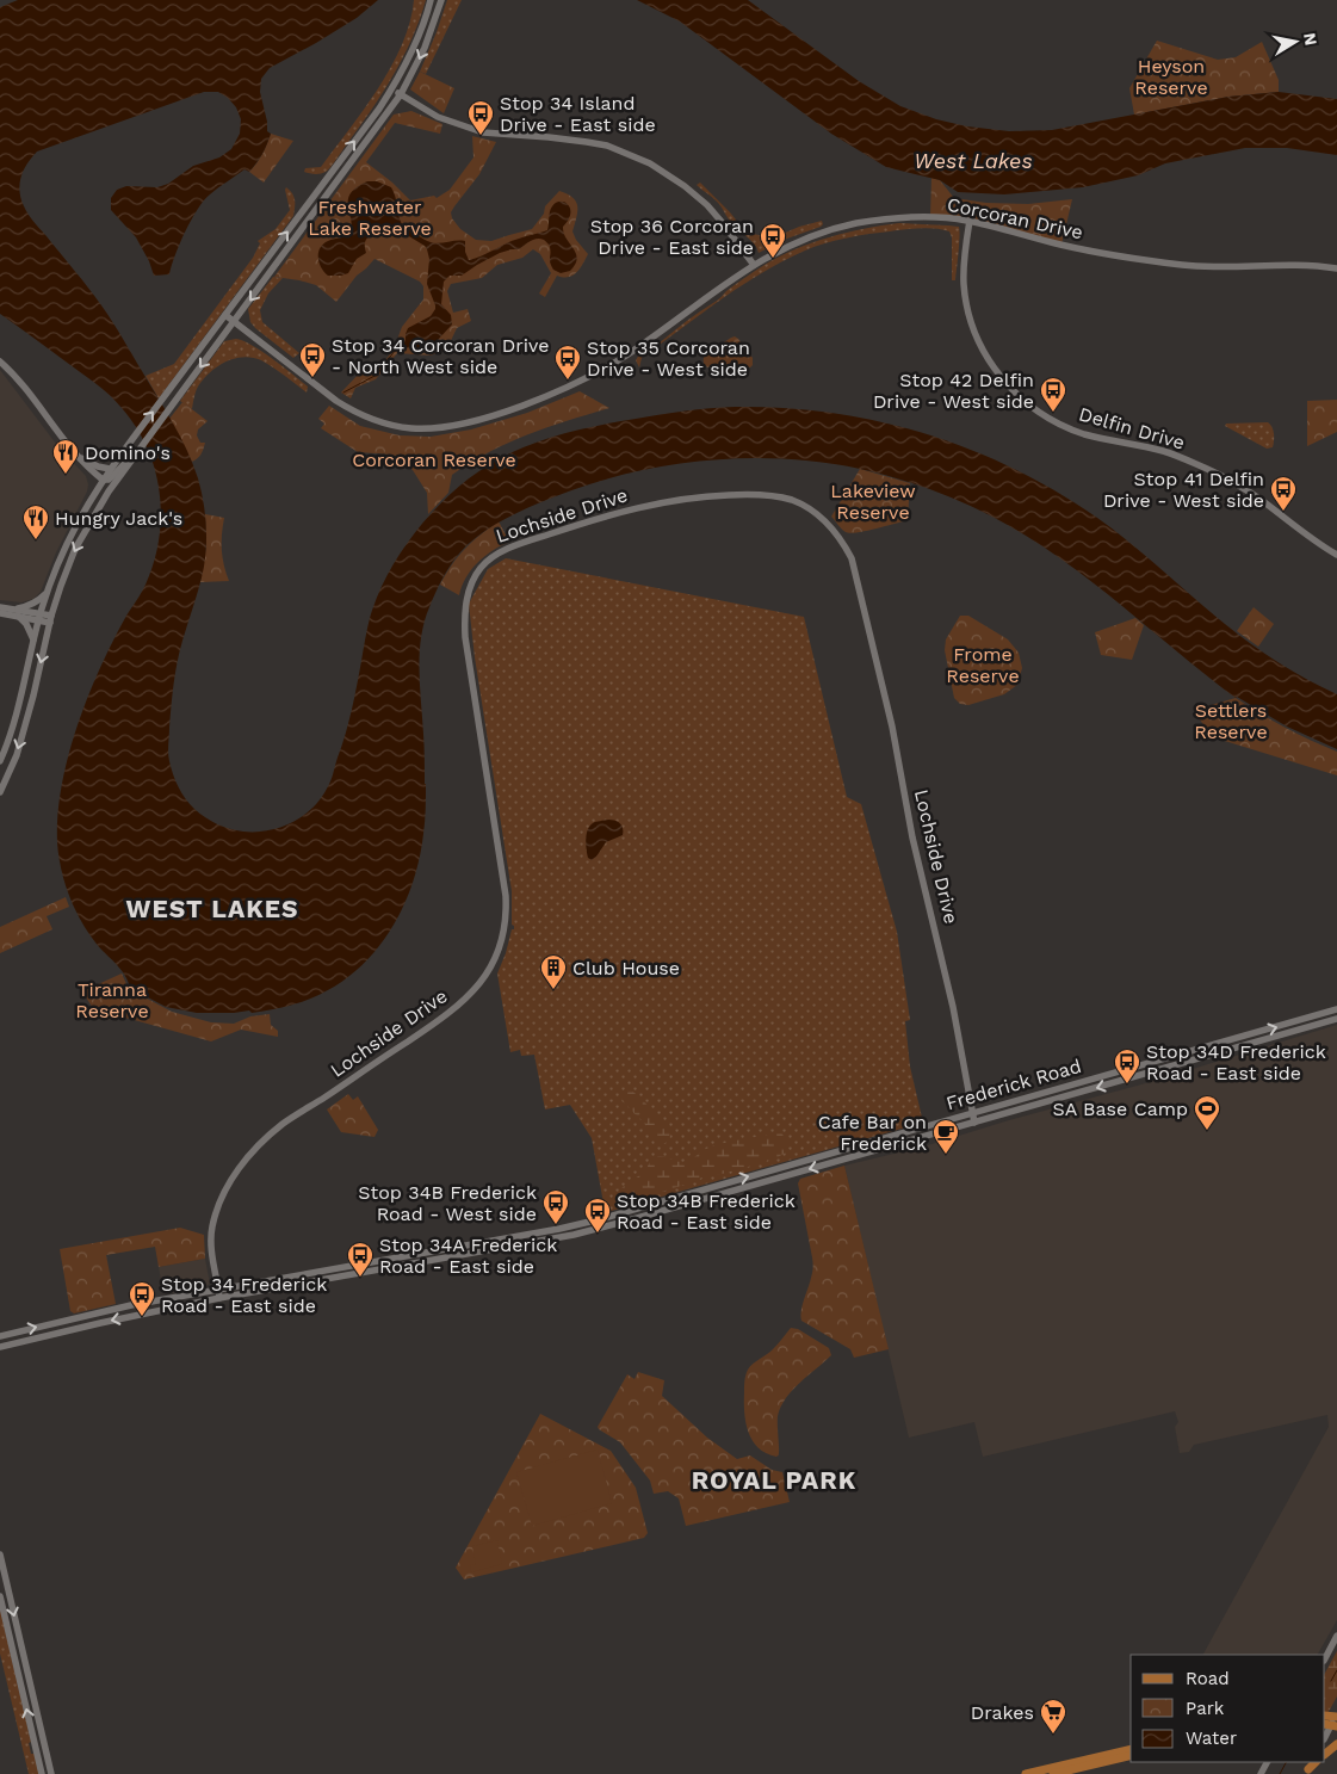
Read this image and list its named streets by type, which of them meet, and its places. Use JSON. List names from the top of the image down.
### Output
{
  "streets": {
    "main road": [
      "Corcoran Drive",
      "Delfin Drive",
      "Lochside Drive",
      "Frederick Road"
    ]
  },
  "crossings": [
    ["Corcoran Drive", "Delfin Drive"],
    ["Lochside Drive", "Frederick Road"]
  ],
  "districts": ["WEST LAKES", "ROYAL PARK"],
  "water": ["West Lakes"],
  "parks": [
    "Heyson Reserve",
    "Freshwater Lake Reserve",
    "Corcoran Reserve",
    "Lakeview Reserve",
    "Frome Reserve",
    "Settlers Reserve",
    "Tiranna Reserve"
  ],
  "places": {
    "bus stop": [
      "Stop 34 Island Drive - East side",
      "Stop 36 Corcoran Drive - East side",
      "Stop 34 Corcoran Drive - North West side",
      "Stop 35 Corcoran Drive - West side",
      "Stop 42 Delfin Drive - West side",
      "Stop 41 Delfin Drive - West side",
      "Stop 34D Frederick Road - East side",
      "Stop 34B Frederick Road - West side",
      "Stop 34B Frederick Road - East side",
      "Stop 34A Frederick Road - East side",
      "Stop 34 Frederick Road - East side"
    ],
    "restaurant": ["Domino's", "Hungry Jack's"],
    "building": ["Club House"],
    "sports": ["SA Base Camp"],
    "cafe": ["Cafe Bar on Frederick"],
    "supermarket": ["Drakes"]
  },
  "legend": ["Road", "Park", "Water"],
  "north": "right"
}
